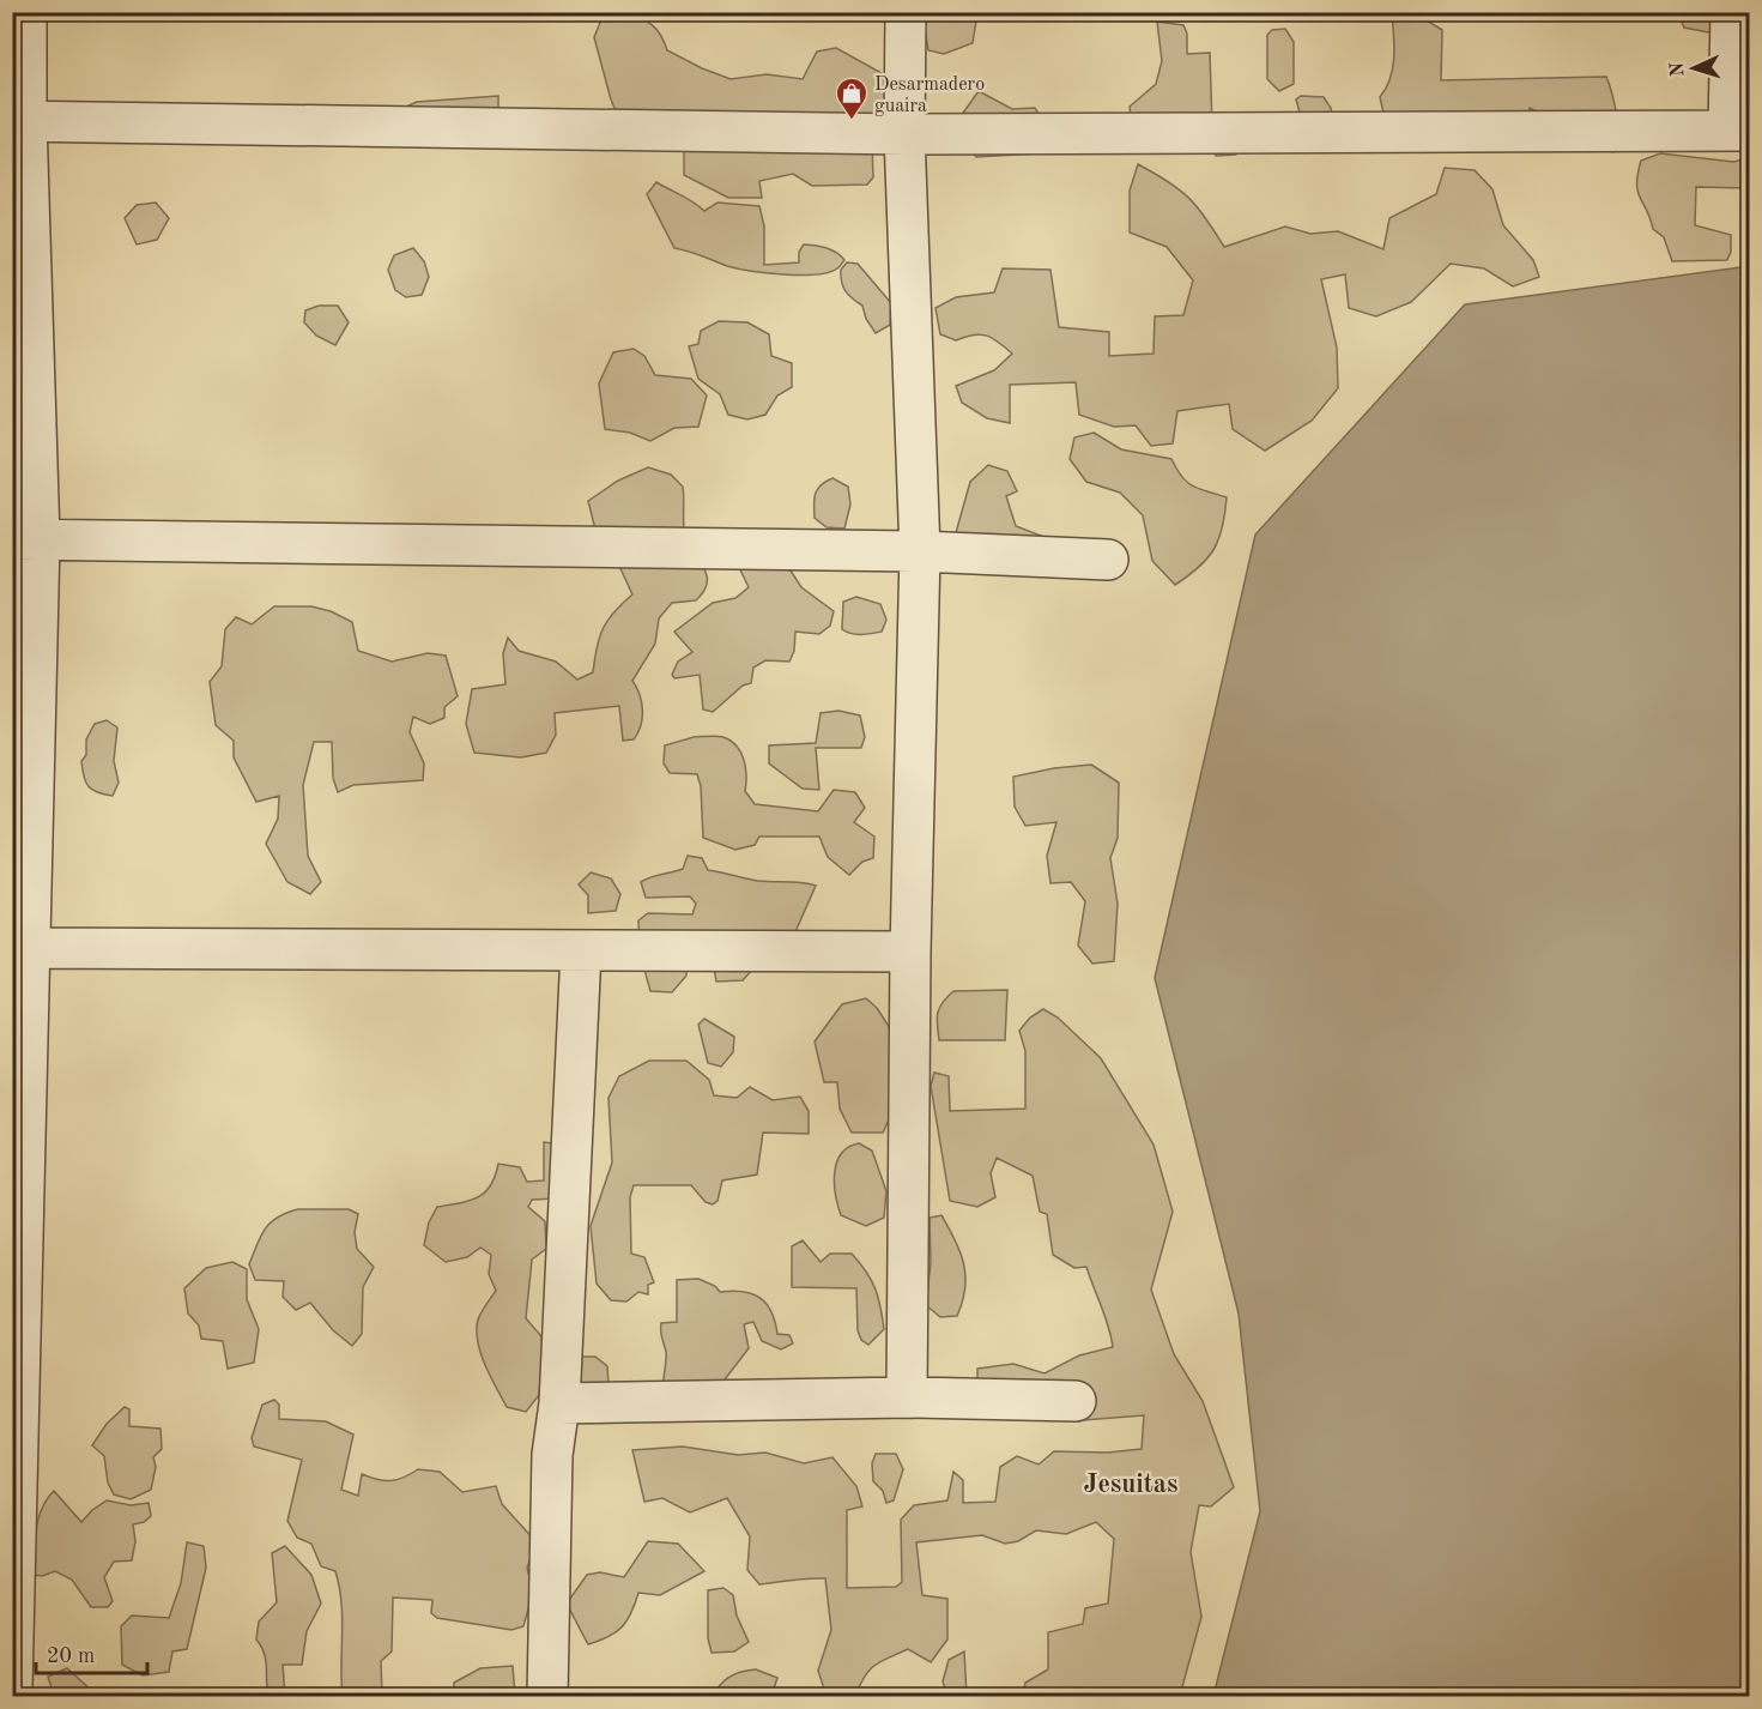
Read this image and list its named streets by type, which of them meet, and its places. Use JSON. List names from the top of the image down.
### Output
{
  "districts": ["Jesuitas"],
  "places": {
    "shop": ["Desarmadero guaira"]
  },
  "scale_bar": "20 m",
  "north": "left"
}
